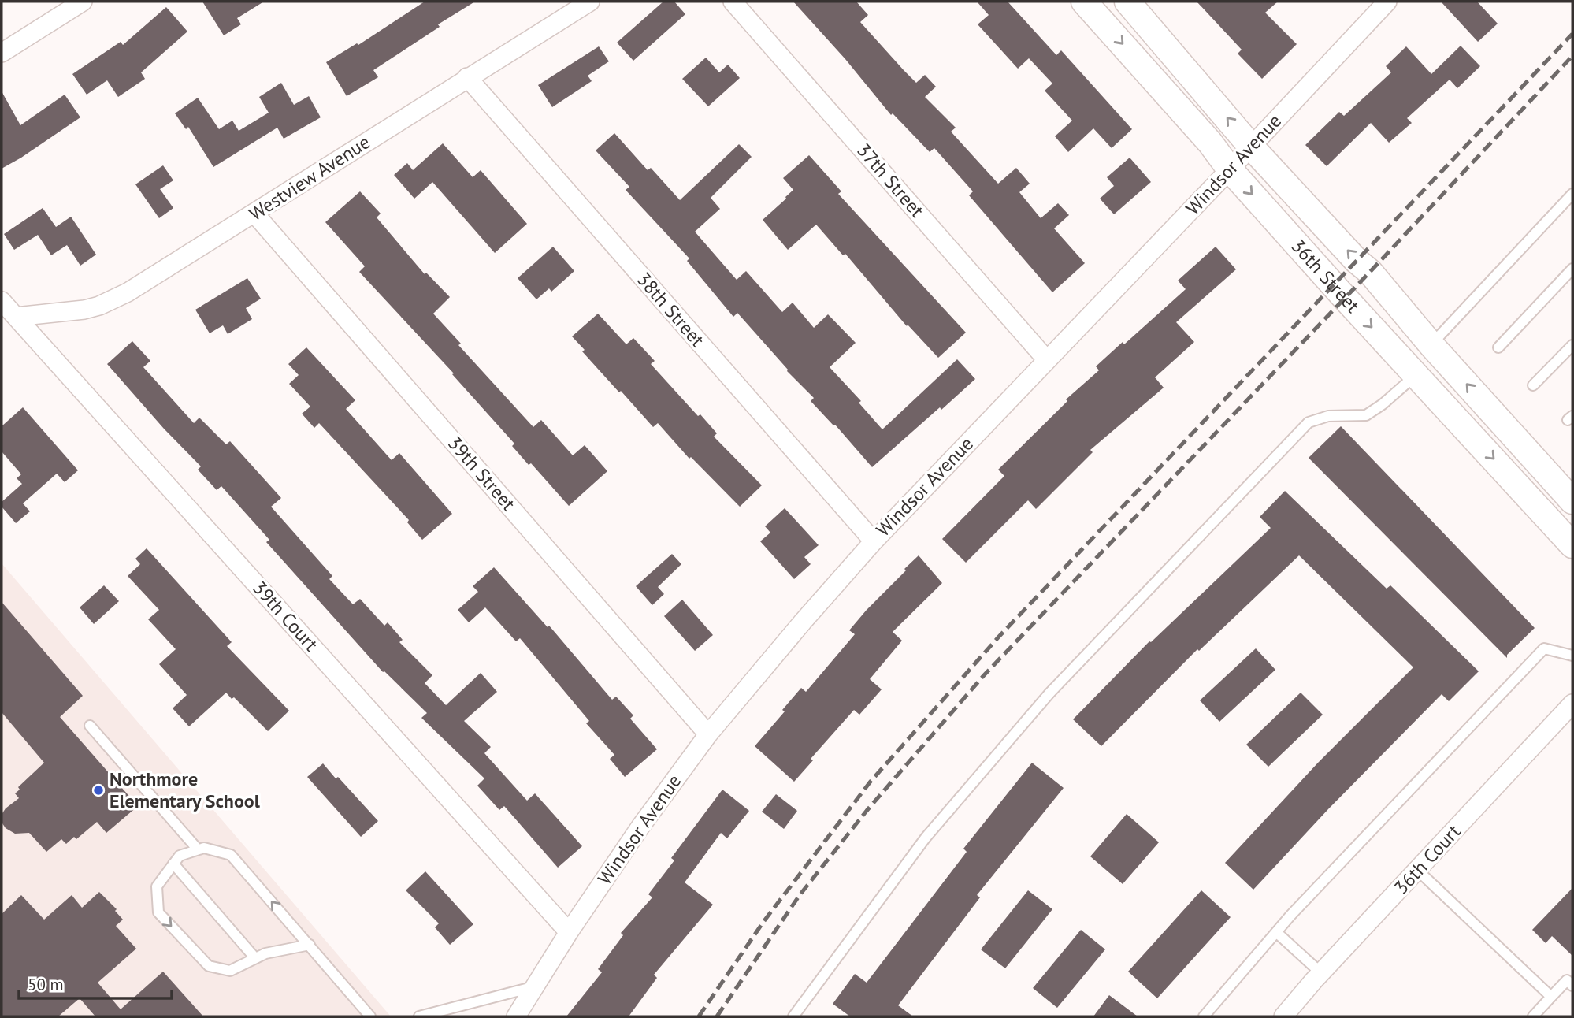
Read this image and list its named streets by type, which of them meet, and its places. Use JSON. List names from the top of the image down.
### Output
{
  "streets": {
    "street": [
      "Windsor Avenue",
      "Westview Avenue",
      "37th Street",
      "36th Street",
      "38th Street",
      "39th Street",
      "39th Court",
      "36th Court"
    ]
  },
  "crossings": [
    ["Windsor Avenue", "37th Street"],
    ["Windsor Avenue", "36th Street"],
    ["Windsor Avenue", "38th Street"],
    ["Windsor Avenue", "39th Street"],
    ["Windsor Avenue", "39th Court"],
    ["Westview Avenue", "38th Street"],
    ["Westview Avenue", "39th Street"],
    ["Westview Avenue", "39th Court"]
  ],
  "places": ["Northmore Elementary School"],
  "scale_bar": "50 m"
}
